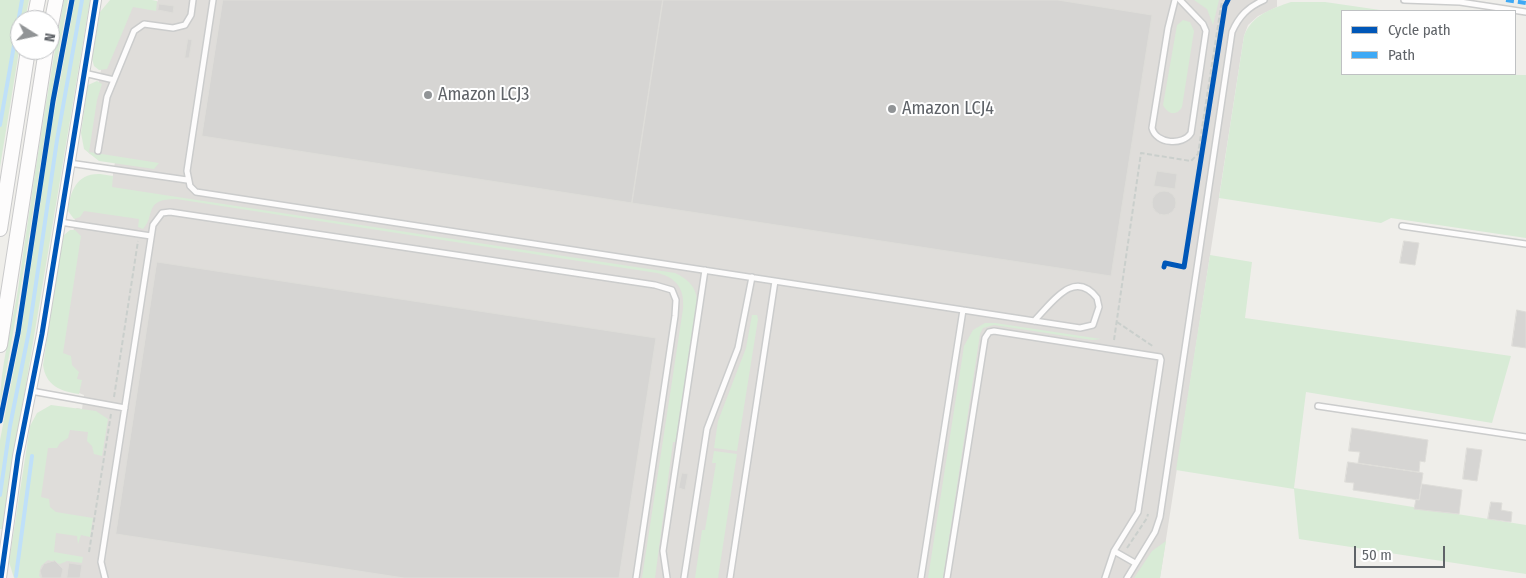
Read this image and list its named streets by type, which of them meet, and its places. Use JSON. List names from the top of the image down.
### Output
{
  "places": ["Amazon LCJ3", "Amazon LCJ4"],
  "legend": ["Cycle path", "Path"],
  "scale_bar": "50 m",
  "north": "right"
}
